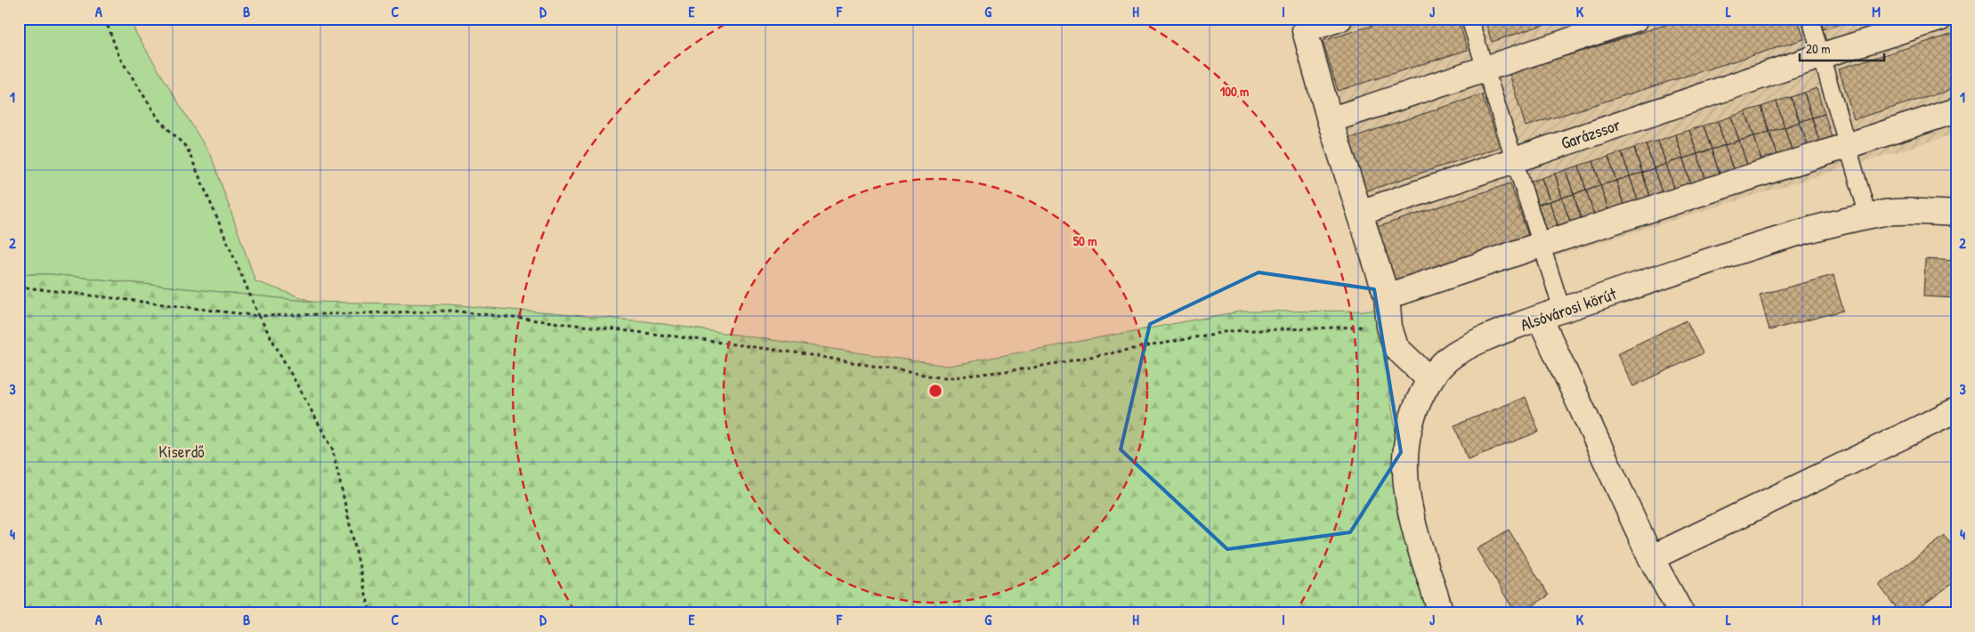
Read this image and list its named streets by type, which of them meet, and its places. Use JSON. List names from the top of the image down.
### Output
{
  "streets": {
    "street": ["Garázssor", "Alsóvárosi körút"]
  },
  "parks": ["Kiserdő"],
  "scale_bar": "20 m",
  "grid": {
    "columns": [
      "A",
      "B",
      "C",
      "D",
      "E",
      "F",
      "G",
      "H",
      "I",
      "J",
      "K",
      "L",
      "M"
    ],
    "rows": [
      "1",
      "2",
      "3",
      "4"
    ]
  },
  "rings": ["100 m", "50 m"]
}
